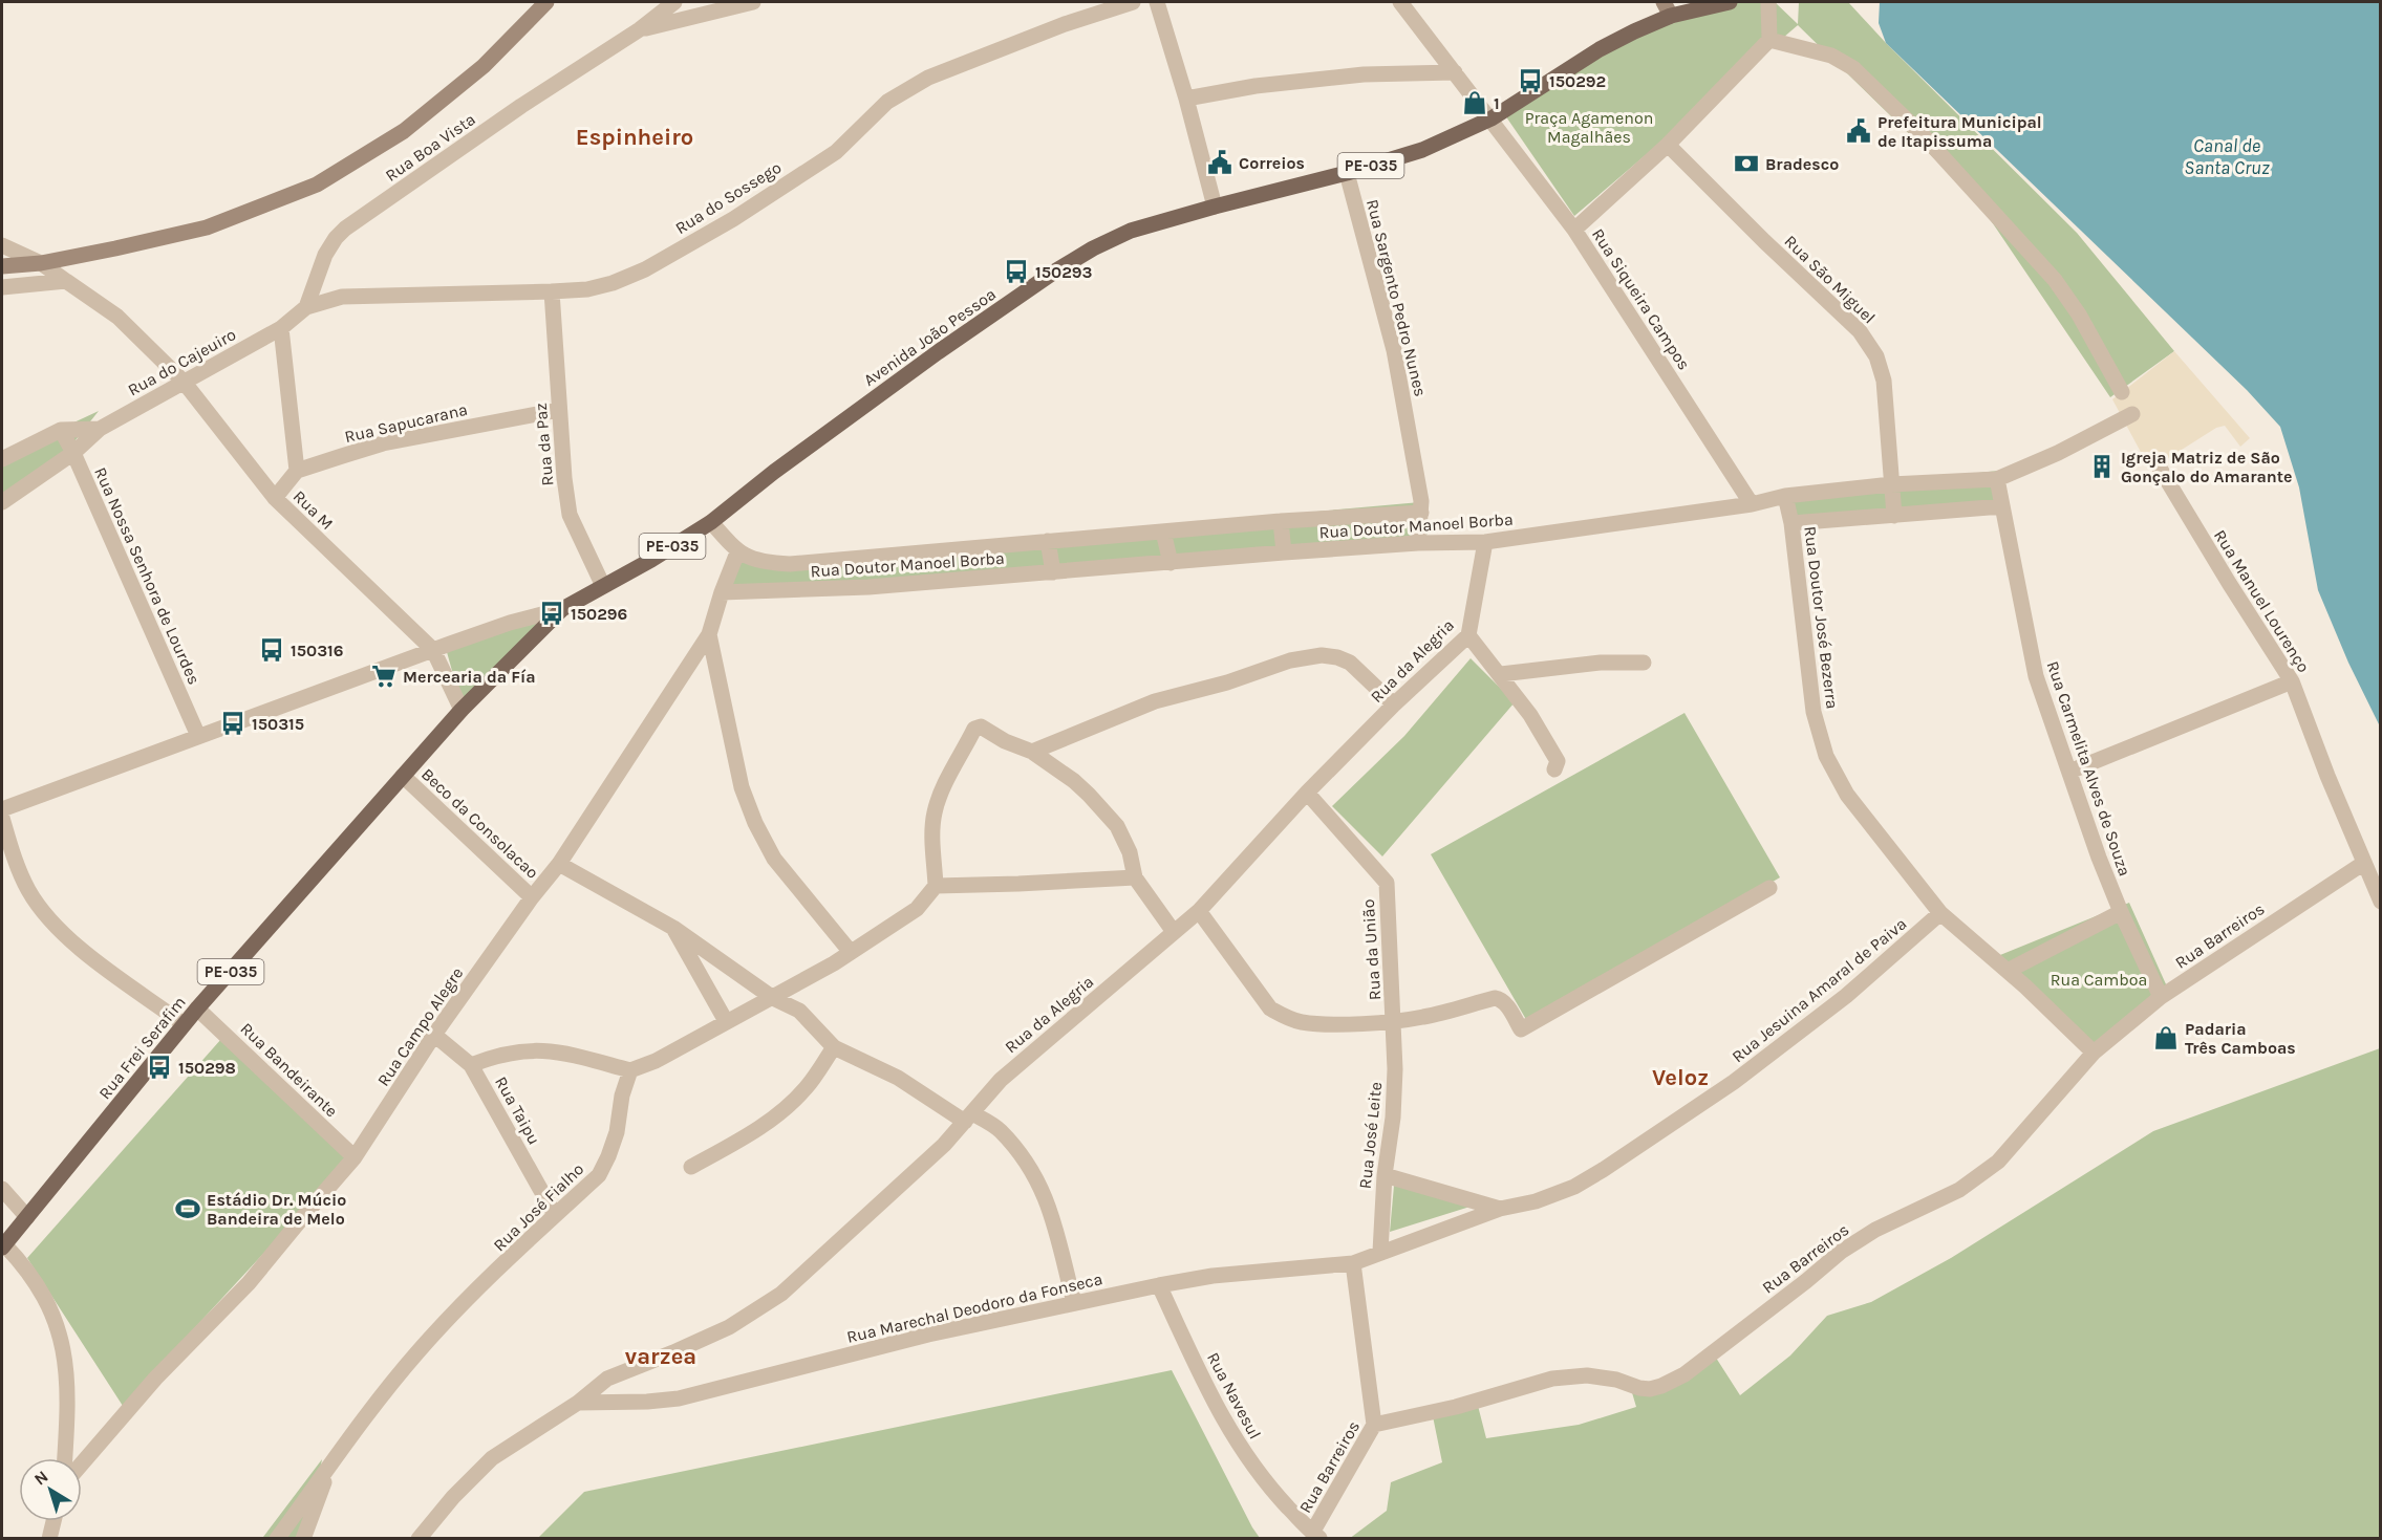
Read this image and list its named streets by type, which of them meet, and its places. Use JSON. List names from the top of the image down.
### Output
{
  "streets": {
    "main road": ["PE-035", "Avenida João Pessoa", "Rua Frei Serafim"],
    "street": [
      "Rua Boa Vista",
      "Rua do Sossego",
      "Rua São Miguel",
      "Rua Sargento Pedro Nunes",
      "Rua Siqueira Campos",
      "Rua do Cajeuiro",
      "Rua Sapucarana",
      "Rua da Paz",
      "Rua M",
      "Rua Doutor Manoel Borba",
      "Rua Nossa Senhora de Lourdes",
      "Rua Manuel Lourenço",
      "Rua Doutor José Bezerra",
      "Rua da Alegria",
      "Rua Carmelita Alves de Souza",
      "Beco da Consolacao",
      "Rua Barreiros",
      "Rua da União",
      "Rua Jesuina Amaral de Paiva",
      "Rua Campo Alegre",
      "Rua Bandeirante",
      "Rua Taipu",
      "Rua José Leite",
      "Rua José Fialho",
      "Rua Marechal Deodoro da Fonseca",
      "Rua Navesul"
    ]
  },
  "crossings": [
    ["Rua Boa Vista", "Rua do Sossego"],
    ["PE-035", "Avenida João Pessoa"],
    ["PE-035", "Rua Frei Serafim"],
    ["Rua do Sossego", "Rua da Paz"],
    ["Rua São Miguel", "Rua Doutor Manoel Borba"],
    ["Rua Sargento Pedro Nunes", "Avenida João Pessoa"],
    ["Rua Sargento Pedro Nunes", "Rua Doutor Manoel Borba"],
    ["Rua Siqueira Campos", "Avenida João Pessoa"],
    ["Rua Siqueira Campos", "Rua Doutor Manoel Borba"],
    ["Avenida João Pessoa", "Rua da Paz"],
    ["Rua do Cajeuiro", "Rua M"],
    ["Rua do Cajeuiro", "Rua Nossa Senhora de Lourdes"],
    ["Rua Sapucarana", "Rua da Paz"],
    ["Rua Doutor Manoel Borba", "Rua Doutor José Bezerra"],
    ["Rua Doutor Manoel Borba", "Rua da Alegria"],
    ["Rua Doutor Manoel Borba", "Rua Carmelita Alves de Souza"],
    ["Rua Doutor Manoel Borba", "Rua Campo Alegre"],
    ["Rua Manuel Lourenço", "Rua Barreiros"],
    ["Rua Doutor José Bezerra", "Rua Barreiros"],
    ["Rua Doutor José Bezerra", "Rua Jesuina Amaral de Paiva"],
    ["Rua da Alegria", "Rua da União"],
    ["Rua da Alegria", "Rua Marechal Deodoro da Fonseca"],
    ["Rua Carmelita Alves de Souza", "Rua Barreiros"],
    ["Beco da Consolacao", "Rua Campo Alegre"],
    ["Beco da Consolacao", "Rua Frei Serafim"],
    ["Rua Barreiros", "Rua Navesul"],
    ["Rua da União", "Rua José Leite"],
    ["Rua Jesuina Amaral de Paiva", "Rua José Leite"],
    ["Rua Jesuina Amaral de Paiva", "Rua Marechal Deodoro da Fonseca"],
    ["Rua Campo Alegre", "Rua Bandeirante"],
    ["Rua Campo Alegre", "Rua Taipu"],
    ["Rua Frei Serafim", "Rua Bandeirante"],
    ["Rua Taipu", "Rua José Fialho"],
    ["Rua José Leite", "Rua Marechal Deodoro da Fonseca"],
    ["Rua Marechal Deodoro da Fonseca", "Rua Navesul"]
  ],
  "districts": ["Espinheiro", "Veloz", "varzea"],
  "water": ["Canal de Santa Cruz"],
  "parks": ["Praça Agamenon Magalhães", "Rua Camboa"],
  "places": {
    "bus stop": [
      "150292",
      "150293",
      "150296",
      "150316",
      "150315",
      "150298"
    ],
    "shop": ["1", "Padaria Três Camboas"],
    "public building": ["Prefeitura Municipal de Itapissuma", "Correios"],
    "bank": ["Bradesco"],
    "building": ["Igreja Matriz de São Gonçalo do Amarante"],
    "supermarket": ["Mercearia da Fía"],
    "sports": ["Estádio Dr. Múcio Bandeira de Melo"]
  },
  "north": "top left"
}
